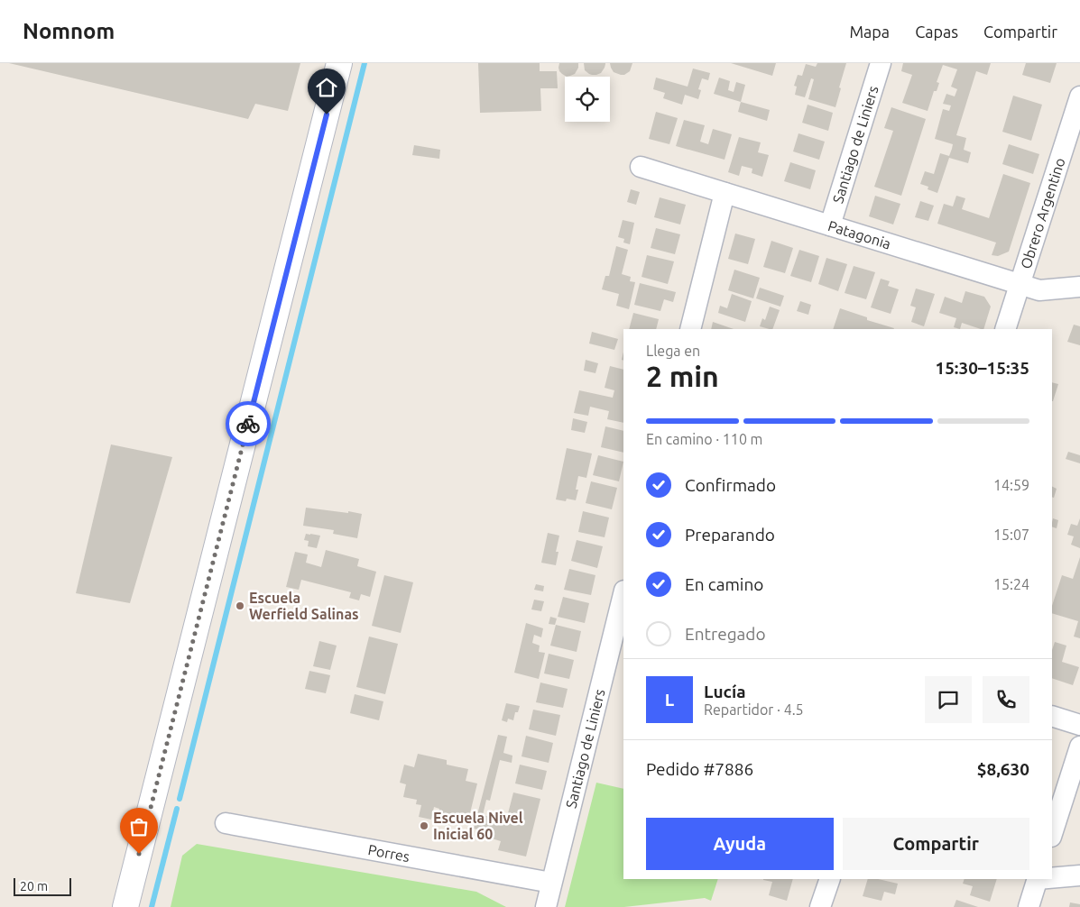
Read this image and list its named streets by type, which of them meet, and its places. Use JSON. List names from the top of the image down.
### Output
{
  "streets": {
    "street": [
      "Santiago de Liniers",
      "Obrero Argentino",
      "Patagonia",
      "Porres"
    ]
  },
  "crossings": [
    ["Santiago de Liniers", "Patagonia"],
    ["Santiago de Liniers", "Porres"],
    ["Obrero Argentino", "Patagonia"]
  ],
  "places": ["Escuela Werfield Salinas", "Escuela Nivel Inicial 60"],
  "scale_bar": "20 m",
  "page": {
    "header": "Nomnom",
    "nav": ["Mapa", "Capas", "Compartir"],
    "heading": ["2 min", "Llega en", "15:30–15:35"],
    "panel": [
      "Lucía",
      "Repartidor · 4.5",
      "Pedido #7886",
      "$8,630"
    ],
    "bar": "En camino · 110 m",
    "list": [
      ["Confirmado", "14:59"],
      ["Preparando", "15:07"],
      ["En camino", "15:24"],
      "Entregado"
    ],
    "round": "L",
    "buttons": ["Ayuda", "Compartir"],
    "scale": "20 m"
  }
}
